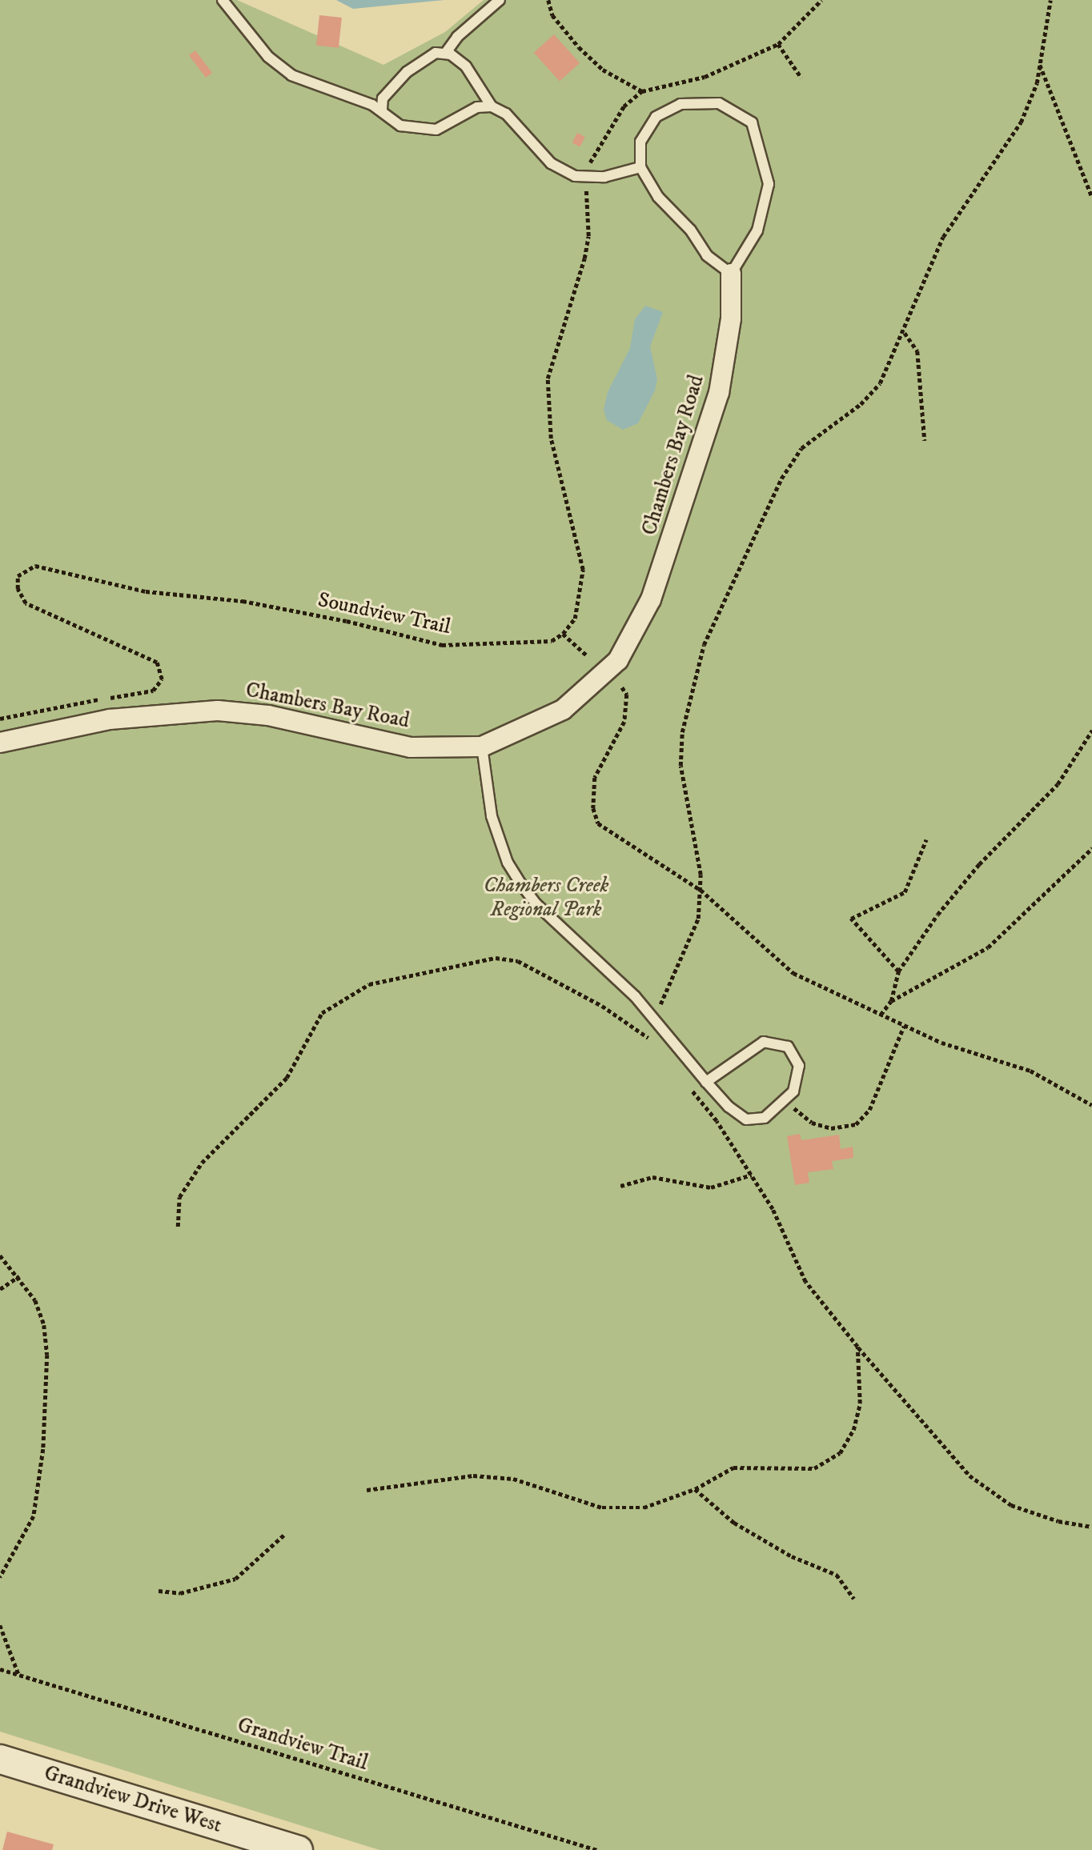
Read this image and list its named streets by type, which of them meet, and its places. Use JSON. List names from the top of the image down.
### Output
{
  "streets": {
    "street": ["Chambers Bay Road", "Grandview Drive West"],
    "path": ["Soundview Trail", "Grandview Trail"]
  },
  "parks": ["Chambers Creek Regional Park"]
}
